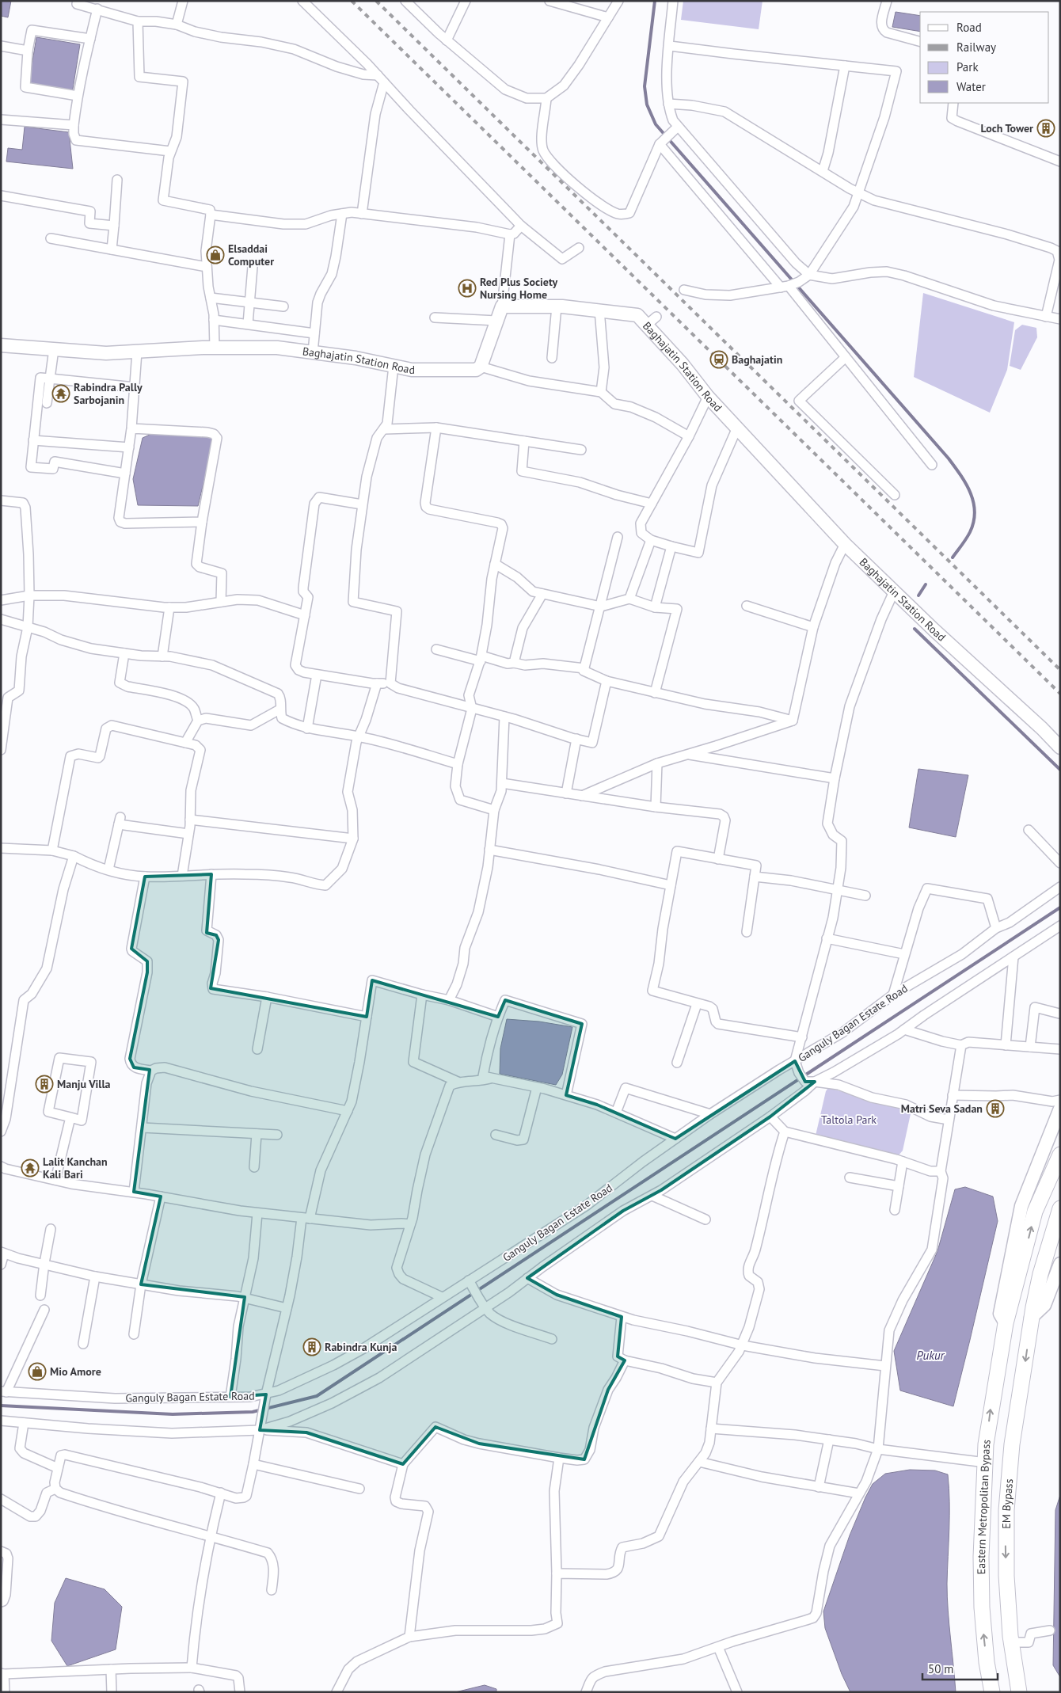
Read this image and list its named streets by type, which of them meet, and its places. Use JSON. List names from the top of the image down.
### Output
{
  "streets": {
    "main road": ["EM Bypass", "Eastern Metropolitan Bypass"],
    "street": ["Baghajatin Station Road", "Ganguly Bagan Estate Road"]
  },
  "one_way": ["EM Bypass", "Eastern Metropolitan Bypass"],
  "water": ["Pukur"],
  "parks": ["Taltola Park"],
  "places": {
    "building": [
      "Loch Tower",
      "Manju Villa",
      "Matri Seva Sadan",
      "Rabindra Kunja"
    ],
    "shop": ["Elsaddai Computer", "Mio Amore"],
    "hospital": ["Red Plus Society Nursing Home"],
    "station": ["Baghajatin"],
    "temple": ["Rabindra Pally Sarbojanin", "Lalit Kanchan Kali Bari"]
  },
  "legend": [
    "Road",
    "Railway",
    "Park",
    "Water"
  ],
  "scale_bar": "50 m"
}
